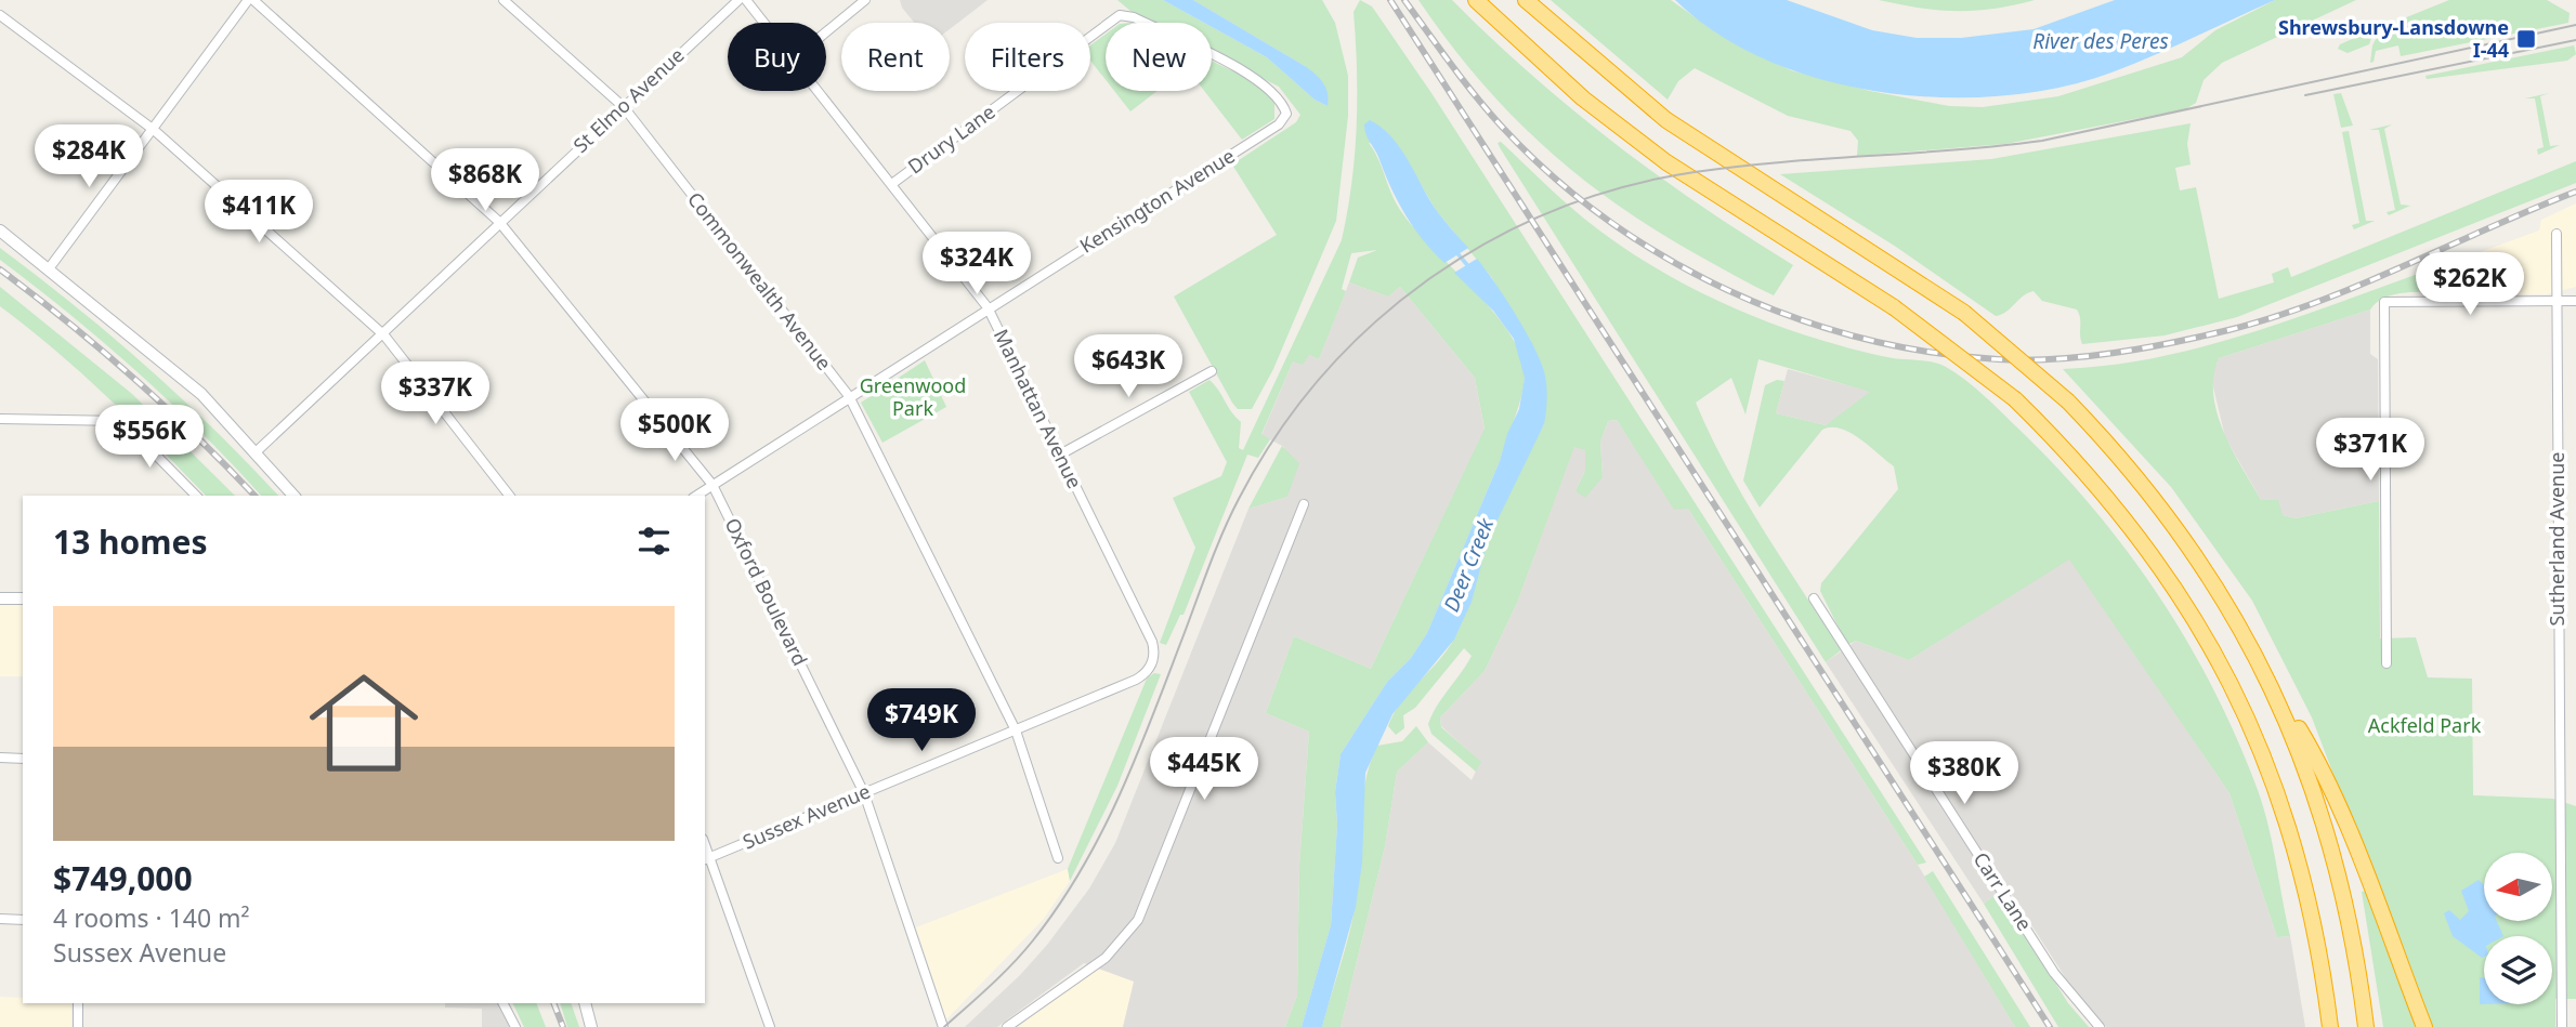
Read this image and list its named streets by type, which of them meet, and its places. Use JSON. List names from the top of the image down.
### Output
{
  "streets": {
    "street": [
      "St Elmo Avenue",
      "Drury Lane",
      "Kensington Avenue",
      "Commonwealth Avenue",
      "Manhattan Avenue",
      "Sutherland Avenue",
      "Oxford Boulevard",
      "Sussex Avenue",
      "Carr Lane"
    ]
  },
  "crossings": [
    ["St Elmo Avenue", "Commonwealth Avenue"],
    ["St Elmo Avenue", "Oxford Boulevard"],
    ["Drury Lane", "Kensington Avenue"],
    ["Drury Lane", "Manhattan Avenue"],
    ["Kensington Avenue", "Commonwealth Avenue"],
    ["Kensington Avenue", "Manhattan Avenue"],
    ["Kensington Avenue", "Oxford Boulevard"],
    ["Commonwealth Avenue", "Sussex Avenue"],
    ["Manhattan Avenue", "Sussex Avenue"],
    ["Oxford Boulevard", "Sussex Avenue"]
  ],
  "water": ["River des Peres", "Deer Creek"],
  "parks": ["Greenwood Park", "Ackfeld Park"],
  "places": {
    "transit": ["Shrewsbury-Lansdowne I-44"]
  },
  "north": "left",
  "page": {
    "chip": [
      "Buy",
      "Rent",
      "Filters",
      "New"
    ],
    "price": [
      "$284K",
      "$868K",
      "$411K",
      "$324K",
      "$262K",
      "$643K",
      "$337K",
      "$500K",
      "$556K",
      "$371K",
      "$749K",
      "$445K",
      "$380K"
    ],
    "heading": "13 homes",
    "list": [
      {
        "name": "$749,000",
        "note": "4 rooms · 140 m² · Sussex Avenue"
      }
    ]
  }
}
